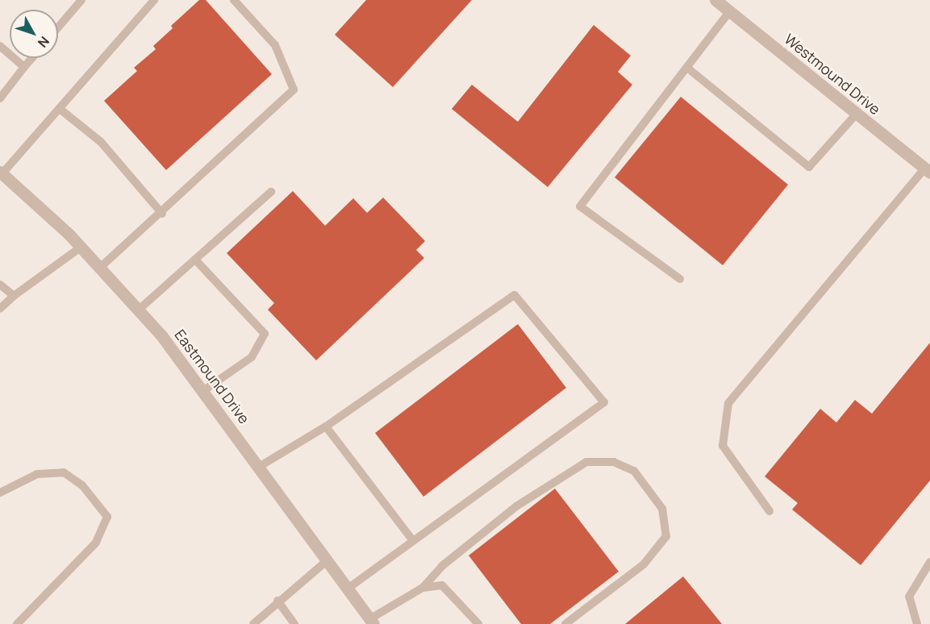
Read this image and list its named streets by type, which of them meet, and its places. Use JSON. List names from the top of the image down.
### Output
{
  "streets": {
    "street": ["Westmound Drive", "Eastmound Drive"]
  },
  "north": "bottom right"
}
